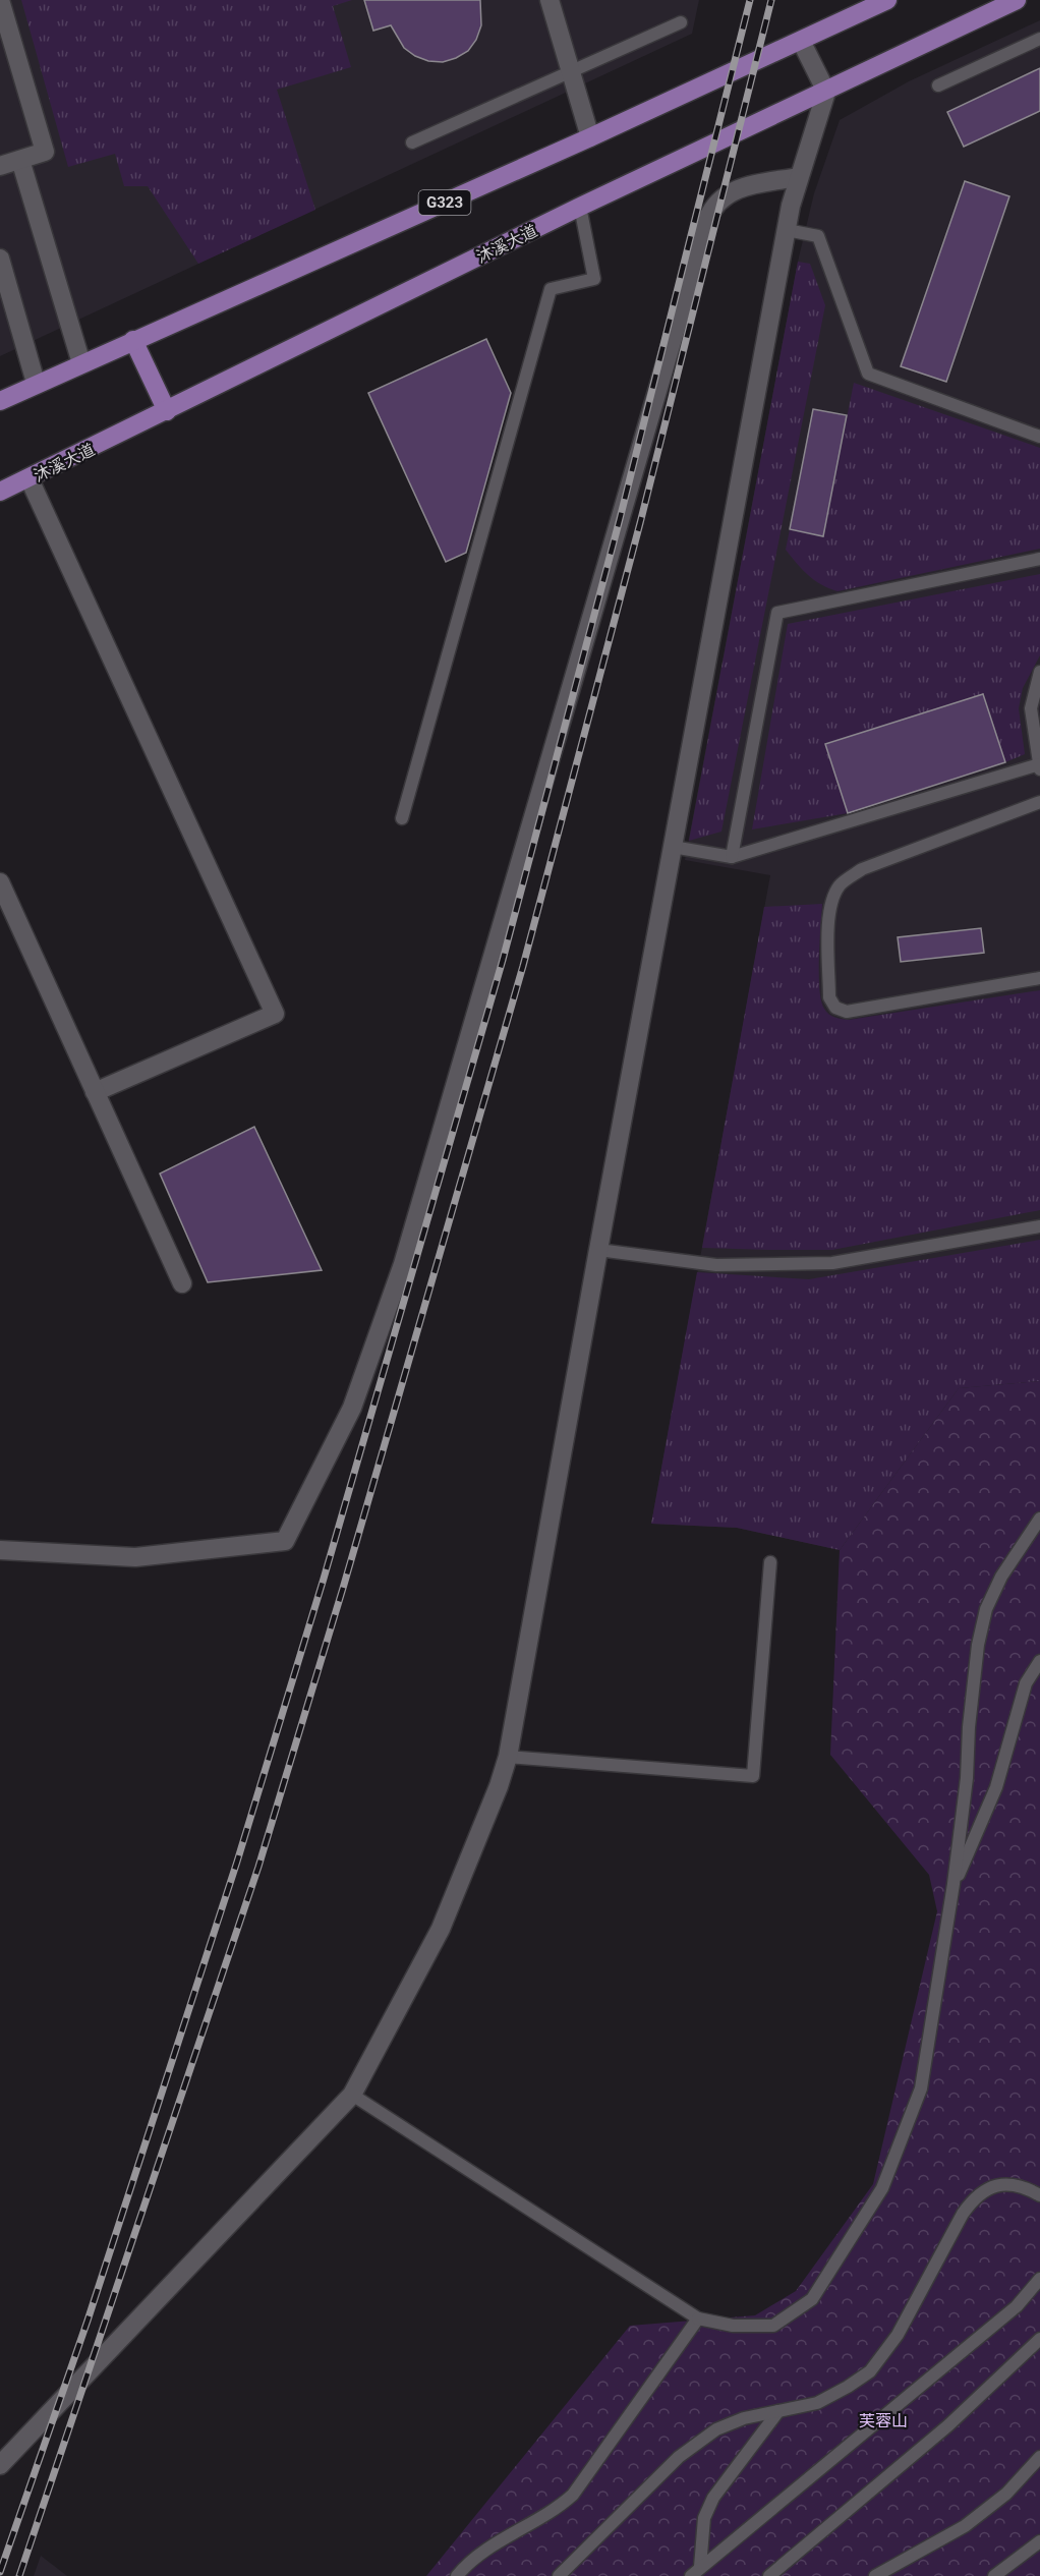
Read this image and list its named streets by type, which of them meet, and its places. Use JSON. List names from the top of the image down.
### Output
{
  "streets": {
    "highway": ["G323", "沐溪大道"]
  },
  "parks": ["芙蓉山"]
}
